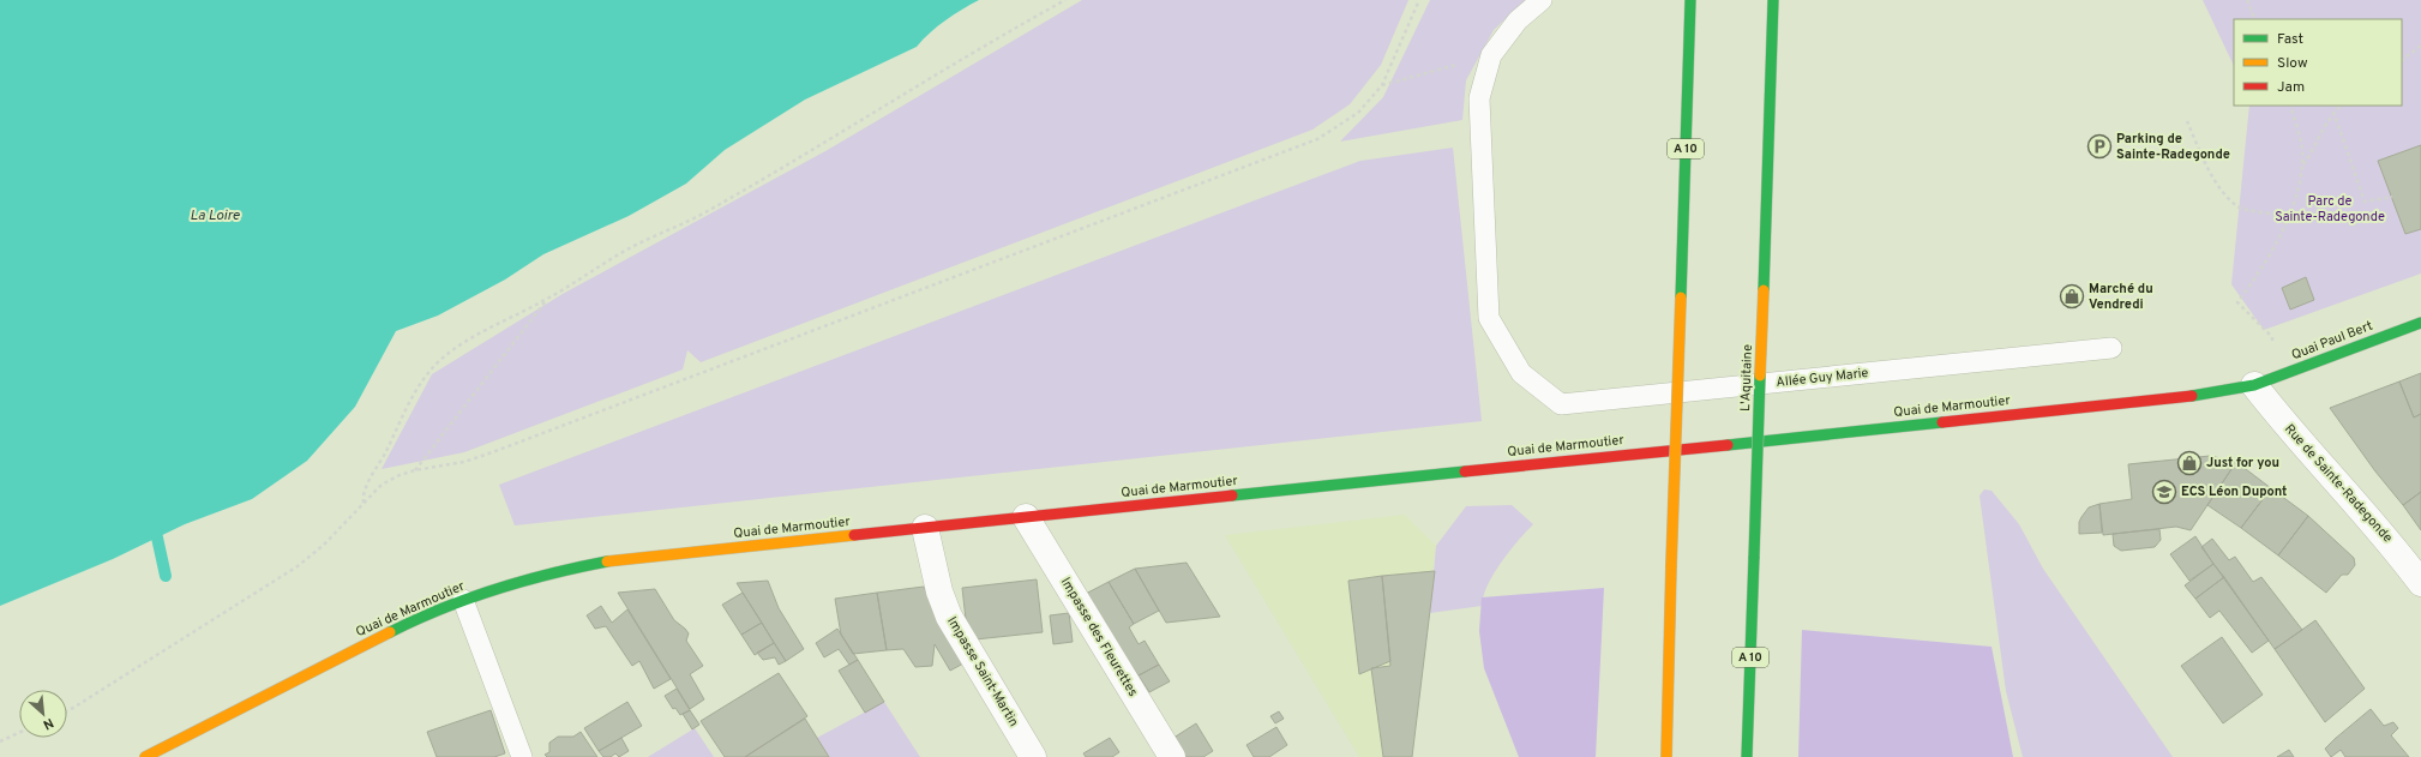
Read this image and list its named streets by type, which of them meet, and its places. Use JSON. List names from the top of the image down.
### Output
{
  "streets": {
    "main road": [
      "A 10",
      "Quai Paul Bert",
      "L'Aquitaine",
      "Quai de Marmoutier"
    ],
    "street": ["Rue de Sainte-Radegonde", "Impasse des Fleurettes", "Impasse Saint-Martin"],
    "lane": ["Allée Guy Marie"]
  },
  "crossings": [
    ["Quai Paul Bert", "Quai de Marmoutier"],
    ["Quai Paul Bert", "Rue de Sainte-Radegonde"],
    ["Quai de Marmoutier", "Rue de Sainte-Radegonde"],
    ["Quai de Marmoutier", "Impasse des Fleurettes"],
    ["Quai de Marmoutier", "Impasse Saint-Martin"]
  ],
  "water": ["La Loire"],
  "parks": ["Parc de Sainte-Radegonde"],
  "places": {
    "parking": ["Parking de Sainte-Radegonde"],
    "shop": ["Marché du Vendredi", "Just for you"],
    "school or university": ["ECS Léon Dupont"]
  },
  "legend": ["Fast", "Slow", "Jam"],
  "north": "bottom right"
}
